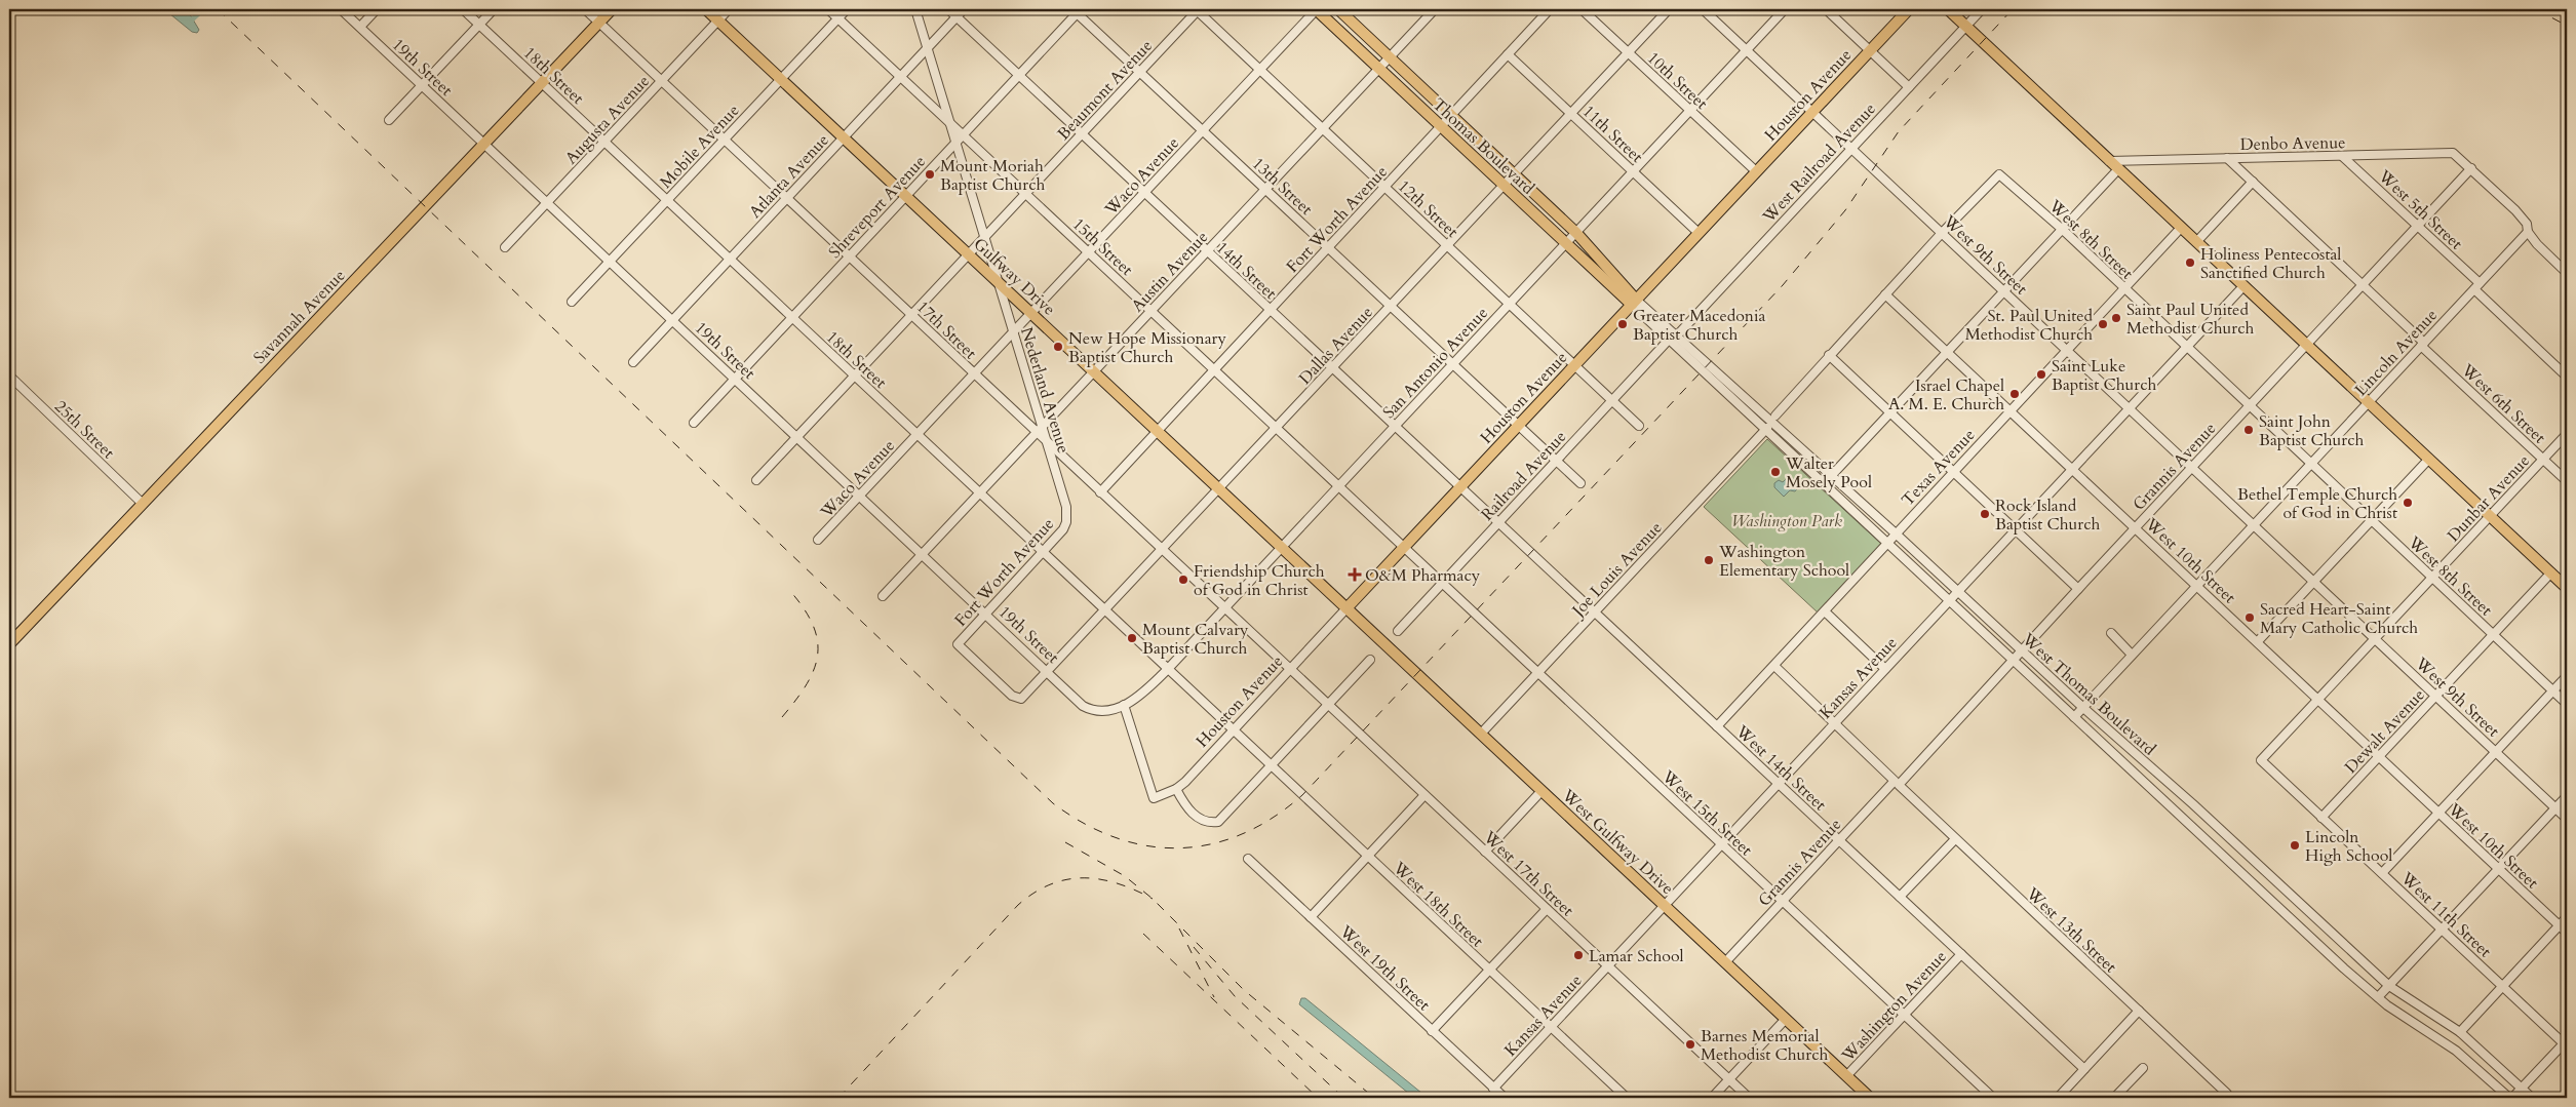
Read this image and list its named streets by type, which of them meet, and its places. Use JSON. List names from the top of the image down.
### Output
{
  "streets": {
    "main road": [
      "Houston Avenue",
      "Thomas Boulevard",
      "Gulfway Drive",
      "Savannah Avenue",
      "West Gulfway Drive"
    ],
    "street": [
      "19th Street",
      "18th Street",
      "10th Street",
      "Beaumont Avenue",
      "Augusta Avenue",
      "11th Street",
      "Denbo Avenue",
      "Mobile Avenue",
      "West Railroad Avenue",
      "Atlanta Avenue",
      "Waco Avenue",
      "13th Street",
      "Shreveport Avenue",
      "12th Street",
      "West 5th Street",
      "Fort Worth Avenue",
      "West 8th Street",
      "15th Street",
      "West 9th Street",
      "14th Street",
      "Austin Avenue",
      "17th Street",
      "Dallas Avenue",
      "Lincoln Avenue",
      "San Antonio Avenue",
      "Nederland Avenue",
      "West 6th Street",
      "25th Street",
      "Grannis Avenue",
      "Texas Avenue",
      "Railroad Avenue",
      "Dunbar Avenue",
      "West 10th Street",
      "Joe Louis Avenue",
      "Kansas Avenue",
      "West Thomas Boulevard",
      "Dewalt Avenue",
      "West 14th Street",
      "West 15th Street",
      "West 17th Street",
      "West 18th Street",
      "West 11th Street",
      "West 13th Street",
      "West 19th Street",
      "Washington Avenue"
    ]
  },
  "crossings": [
    ["19th Street", "Beaumont Avenue"],
    ["19th Street", "Augusta Avenue"],
    ["19th Street", "Mobile Avenue"],
    ["19th Street", "Atlanta Avenue"],
    ["19th Street", "Waco Avenue"],
    ["19th Street", "Shreveport Avenue"],
    ["19th Street", "Fort Worth Avenue"],
    ["19th Street", "Austin Avenue"],
    ["19th Street", "Savannah Avenue"],
    ["19th Street", "Dallas Avenue"],
    ["19th Street", "San Antonio Avenue"],
    ["18th Street", "Beaumont Avenue"],
    ["18th Street", "Houston Avenue"],
    ["18th Street", "Augusta Avenue"],
    ["18th Street", "Mobile Avenue"],
    ["18th Street", "Atlanta Avenue"],
    ["18th Street", "Waco Avenue"],
    ["18th Street", "Shreveport Avenue"],
    ["18th Street", "Fort Worth Avenue"],
    ["18th Street", "Austin Avenue"],
    ["18th Street", "Savannah Avenue"],
    ["18th Street", "Dallas Avenue"],
    ["18th Street", "San Antonio Avenue"],
    ["18th Street", "West 18th Street"],
    ["10th Street", "Houston Avenue"],
    ["10th Street", "Dallas Avenue"],
    ["10th Street", "San Antonio Avenue"],
    ["Beaumont Avenue", "13th Street"],
    ["Beaumont Avenue", "12th Street"],
    ["Beaumont Avenue", "15th Street"],
    ["Beaumont Avenue", "14th Street"],
    ["Beaumont Avenue", "Gulfway Drive"],
    ["Beaumont Avenue", "17th Street"],
    ["Beaumont Avenue", "Nederland Avenue"],
    ["Houston Avenue", "11th Street"],
    ["Houston Avenue", "Thomas Boulevard"],
    ["Houston Avenue", "13th Street"],
    ["Houston Avenue", "12th Street"],
    ["Houston Avenue", "15th Street"],
    ["Houston Avenue", "West 9th Street"],
    ["Houston Avenue", "14th Street"],
    ["Houston Avenue", "Gulfway Drive"],
    ["Houston Avenue", "17th Street"],
    ["Houston Avenue", "San Antonio Avenue"],
    ["Houston Avenue", "West Thomas Boulevard"],
    ["Houston Avenue", "West 14th Street"],
    ["Houston Avenue", "West 15th Street"],
    ["Houston Avenue", "West Gulfway Drive"],
    ["Houston Avenue", "West 17th Street"],
    ["Houston Avenue", "West 18th Street"],
    ["Augusta Avenue", "Gulfway Drive"],
    ["Augusta Avenue", "17th Street"],
    ["11th Street", "Fort Worth Avenue"],
    ["11th Street", "Dallas Avenue"],
    ["11th Street", "San Antonio Avenue"],
    ["Denbo Avenue", "West 5th Street"],
    ["Denbo Avenue", "Lincoln Avenue"],
    ["Denbo Avenue", "West 6th Street"],
    ["Denbo Avenue", "Grannis Avenue"],
    ["Mobile Avenue", "15th Street"],
    ["Mobile Avenue", "Gulfway Drive"],
    ["Mobile Avenue", "17th Street"],
    ["Thomas Boulevard", "Waco Avenue"],
    ["Thomas Boulevard", "Fort Worth Avenue"],
    ["Thomas Boulevard", "Austin Avenue"],
    ["Thomas Boulevard", "Dallas Avenue"],
    ["Thomas Boulevard", "San Antonio Avenue"],
    ["Thomas Boulevard", "West Thomas Boulevard"],
    ["West Railroad Avenue", "West 9th Street"],
    ["West Railroad Avenue", "West Thomas Boulevard"],
    ["Atlanta Avenue", "15th Street"],
    ["Atlanta Avenue", "14th Street"],
    ["Atlanta Avenue", "Gulfway Drive"],
    ["Atlanta Avenue", "17th Street"],
    ["Atlanta Avenue", "Nederland Avenue"],
    ["Waco Avenue", "13th Street"],
    ["Waco Avenue", "12th Street"],
    ["Waco Avenue", "15th Street"],
    ["Waco Avenue", "14th Street"],
    ["Waco Avenue", "Gulfway Drive"],
    ["Waco Avenue", "17th Street"],
    ["Waco Avenue", "Nederland Avenue"],
    ["13th Street", "Shreveport Avenue"],
    ["13th Street", "Fort Worth Avenue"],
    ["13th Street", "Austin Avenue"],
    ["13th Street", "Dallas Avenue"],
    ["13th Street", "San Antonio Avenue"],
    ["Shreveport Avenue", "15th Street"],
    ["Shreveport Avenue", "14th Street"],
    ["Shreveport Avenue", "Gulfway Drive"],
    ["Shreveport Avenue", "17th Street"],
    ["Shreveport Avenue", "Nederland Avenue"],
    ["12th Street", "Fort Worth Avenue"],
    ["12th Street", "Austin Avenue"],
    ["12th Street", "Dallas Avenue"],
    ["12th Street", "San Antonio Avenue"],
    ["12th Street", "Railroad Avenue"],
    ["West 5th Street", "Lincoln Avenue"],
    ["West 5th Street", "Grannis Avenue"],
    ["Fort Worth Avenue", "15th Street"],
    ["Fort Worth Avenue", "14th Street"],
    ["Fort Worth Avenue", "Gulfway Drive"],
    ["Fort Worth Avenue", "17th Street"],
    ["Fort Worth Avenue", "Dallas Avenue"],
    ["Fort Worth Avenue", "Nederland Avenue"],
    ["West 8th Street", "Lincoln Avenue"],
    ["West 8th Street", "Grannis Avenue"],
    ["West 8th Street", "Texas Avenue"],
    ["West 8th Street", "Dunbar Avenue"],
    ["West 8th Street", "Joe Louis Avenue"],
    ["West 8th Street", "Kansas Avenue"],
    ["West 8th Street", "Dewalt Avenue"],
    ["15th Street", "Austin Avenue"],
    ["15th Street", "Dallas Avenue"],
    ["15th Street", "San Antonio Avenue"],
    ["15th Street", "Nederland Avenue"],
    ["15th Street", "West 15th Street"],
    ["West 9th Street", "Lincoln Avenue"],
    ["West 9th Street", "San Antonio Avenue"],
    ["West 9th Street", "Grannis Avenue"],
    ["West 9th Street", "Texas Avenue"],
    ["West 9th Street", "Dunbar Avenue"],
    ["West 9th Street", "Joe Louis Avenue"],
    ["West 9th Street", "Kansas Avenue"],
    ["West 9th Street", "Dewalt Avenue"],
    ["14th Street", "Austin Avenue"],
    ["14th Street", "Dallas Avenue"],
    ["14th Street", "San Antonio Avenue"],
    ["14th Street", "West 14th Street"],
    ["Austin Avenue", "Gulfway Drive"],
    ["Austin Avenue", "17th Street"],
    ["Austin Avenue", "Nederland Avenue"],
    ["Gulfway Drive", "Dallas Avenue"],
    ["Gulfway Drive", "San Antonio Avenue"],
    ["Gulfway Drive", "Nederland Avenue"],
    ["Gulfway Drive", "West Gulfway Drive"],
    ["Savannah Avenue", "17th Street"],
    ["Savannah Avenue", "25th Street"],
    ["17th Street", "Dallas Avenue"],
    ["17th Street", "San Antonio Avenue"],
    ["17th Street", "Nederland Avenue"],
    ["17th Street", "West 17th Street"],
    ["Lincoln Avenue", "West 6th Street"],
    ["Lincoln Avenue", "West 10th Street"],
    ["Lincoln Avenue", "West Thomas Boulevard"],
    ["West 6th Street", "Grannis Avenue"],
    ["West 6th Street", "Dunbar Avenue"],
    ["Grannis Avenue", "West 10th Street"],
    ["Grannis Avenue", "West Thomas Boulevard"],
    ["Grannis Avenue", "West 14th Street"],
    ["Grannis Avenue", "West 15th Street"],
    ["Grannis Avenue", "West Gulfway Drive"],
    ["Grannis Avenue", "West 13th Street"],
    ["Texas Avenue", "West 10th Street"],
    ["Texas Avenue", "West Thomas Boulevard"],
    ["Texas Avenue", "West 14th Street"],
    ["Texas Avenue", "West 13th Street"],
    ["Railroad Avenue", "West Thomas Boulevard"],
    ["Railroad Avenue", "West 14th Street"],
    ["Railroad Avenue", "West 15th Street"],
    ["Dunbar Avenue", "West 10th Street"],
    ["Dunbar Avenue", "West 11th Street"],
    ["West 10th Street", "Joe Louis Avenue"],
    ["West 10th Street", "Kansas Avenue"],
    ["West 10th Street", "Dewalt Avenue"],
    ["Joe Louis Avenue", "West Thomas Boulevard"],
    ["Joe Louis Avenue", "West 14th Street"],
    ["Joe Louis Avenue", "West 15th Street"],
    ["Joe Louis Avenue", "West Gulfway Drive"],
    ["Kansas Avenue", "West Thomas Boulevard"],
    ["Kansas Avenue", "West 14th Street"],
    ["Kansas Avenue", "West 15th Street"],
    ["Kansas Avenue", "West Gulfway Drive"],
    ["Kansas Avenue", "West 17th Street"],
    ["Kansas Avenue", "West 18th Street"],
    ["Kansas Avenue", "West 13th Street"],
    ["Kansas Avenue", "West 19th Street"],
    ["Dewalt Avenue", "West 11th Street"],
    ["West 14th Street", "Washington Avenue"],
    ["West 15th Street", "Washington Avenue"],
    ["West Gulfway Drive", "Washington Avenue"]
  ],
  "parks": ["Washington Park"],
  "places": {
    "other": [
      "Mount Moriah Baptist Church",
      "Holiness Pentecostal Sanctified Church",
      "Saint Paul United Methodist Church",
      "Greater Macedonia Baptist Church",
      "St. Paul United Methodist Church",
      "New Hope Missionary Baptist Church",
      "Saint Luke Baptist Church",
      "Israel Chapel A. M. E. Church",
      "Saint John Baptist Church",
      "Walter Mosely Pool",
      "Bethel Temple Church of God in Christ",
      "Rock Island Baptist Church",
      "Washington Elementary School",
      "Friendship Church of God in Christ",
      "Sacred Heart-Saint Mary Catholic Church",
      "Mount Calvary Baptist Church",
      "Lincoln High School",
      "Lamar School",
      "Barnes Memorial Methodist Church"
    ],
    "health": ["O&M Pharmacy"]
  }
}
